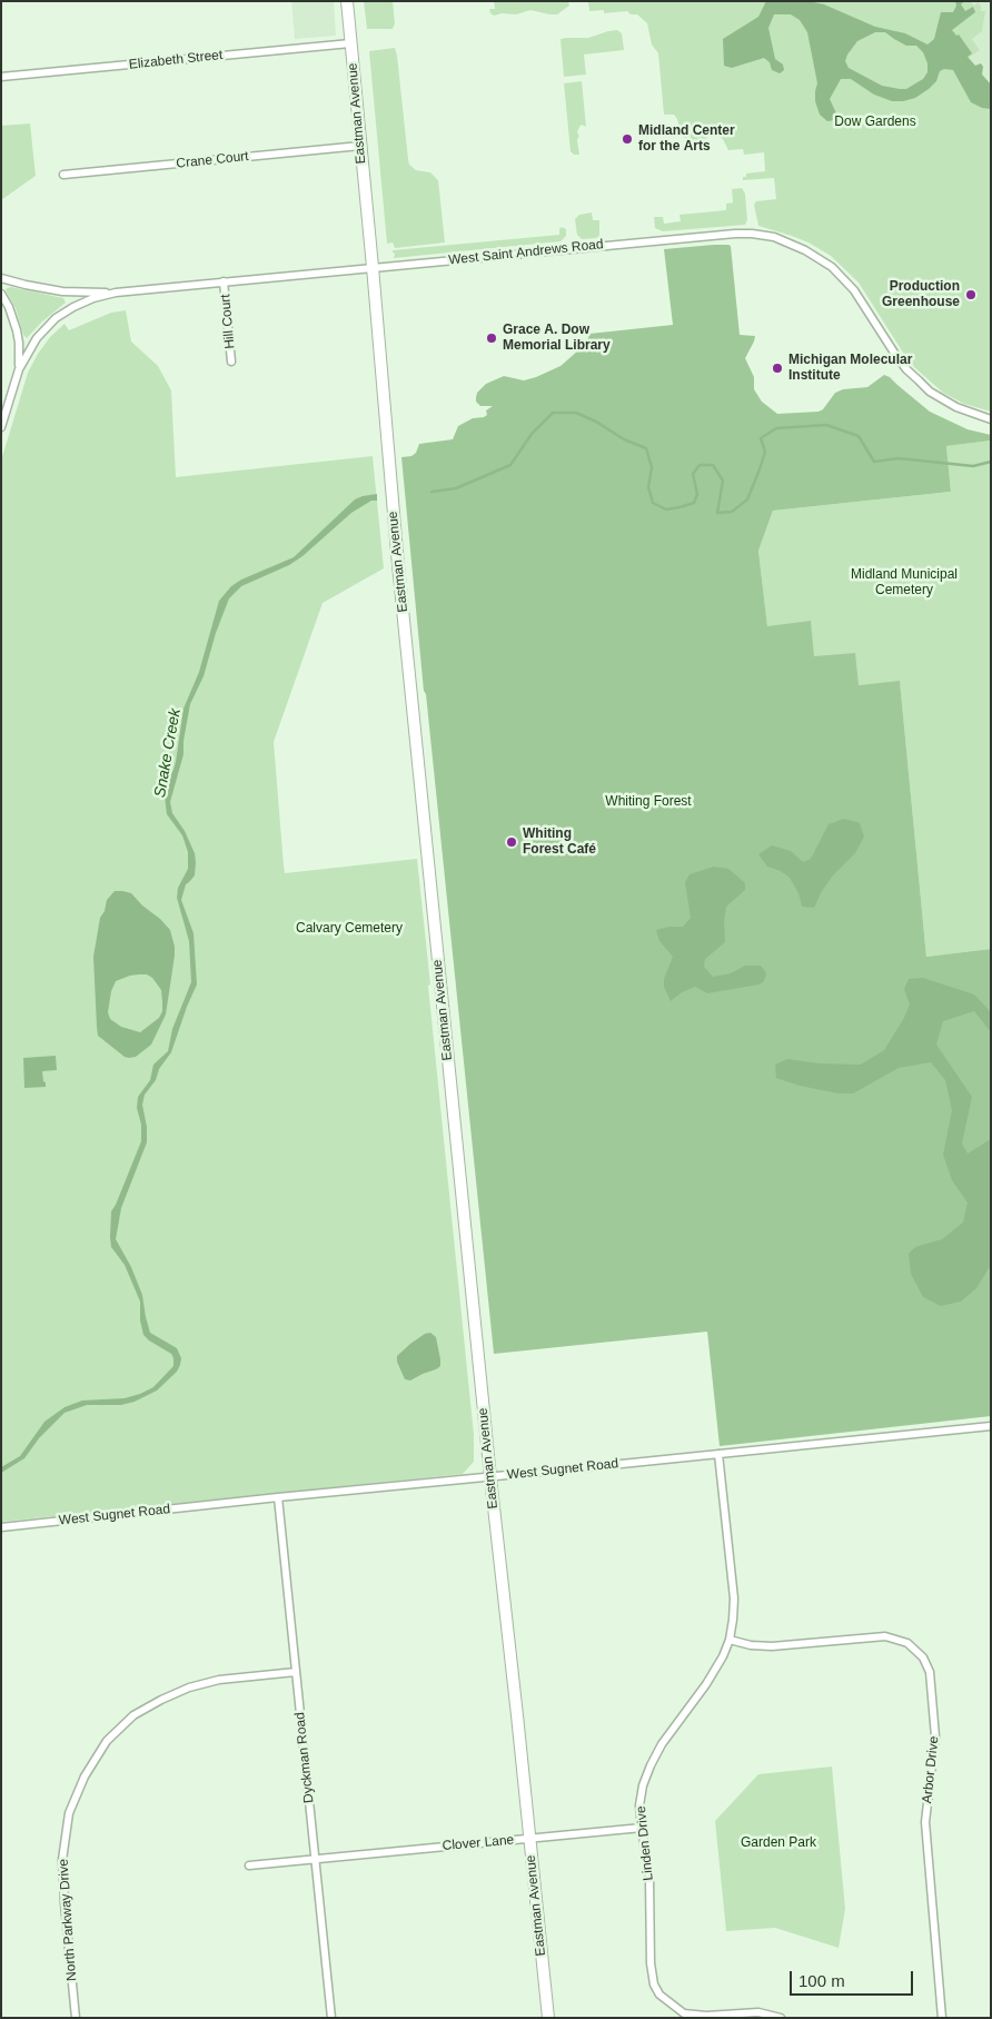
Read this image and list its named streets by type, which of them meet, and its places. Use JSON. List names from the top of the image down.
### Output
{
  "streets": {
    "main road": ["Eastman Avenue"],
    "street": [
      "Elizabeth Street",
      "Crane Court",
      "West Saint Andrews Road",
      "Hill Court",
      "West Sugnet Road",
      "Dyckman Road",
      "Arbor Drive",
      "Clover Lane",
      "Linden Drive",
      "North Parkway Drive"
    ]
  },
  "crossings": [
    ["Elizabeth Street", "Eastman Avenue"],
    ["Eastman Avenue", "Crane Court"],
    ["Eastman Avenue", "West Saint Andrews Road"],
    ["Eastman Avenue", "West Sugnet Road"],
    ["Eastman Avenue", "Clover Lane"],
    ["West Saint Andrews Road", "Hill Court"],
    ["West Sugnet Road", "Dyckman Road"],
    ["West Sugnet Road", "Linden Drive"],
    ["Dyckman Road", "Clover Lane"],
    ["Dyckman Road", "North Parkway Drive"],
    ["Arbor Drive", "Linden Drive"],
    ["Clover Lane", "Linden Drive"]
  ],
  "water": ["Snake Creek"],
  "parks": [
    "Dow Gardens",
    "Midland Municipal Cemetery",
    "Whiting Forest",
    "Calvary Cemetery",
    "Garden Park"
  ],
  "places": [
    "Midland Center for the Arts",
    "Production Greenhouse",
    "Grace A. Dow Memorial Library",
    "Michigan Molecular Institute",
    "Whiting Forest Café"
  ],
  "scale_bar": "100 m"
}
